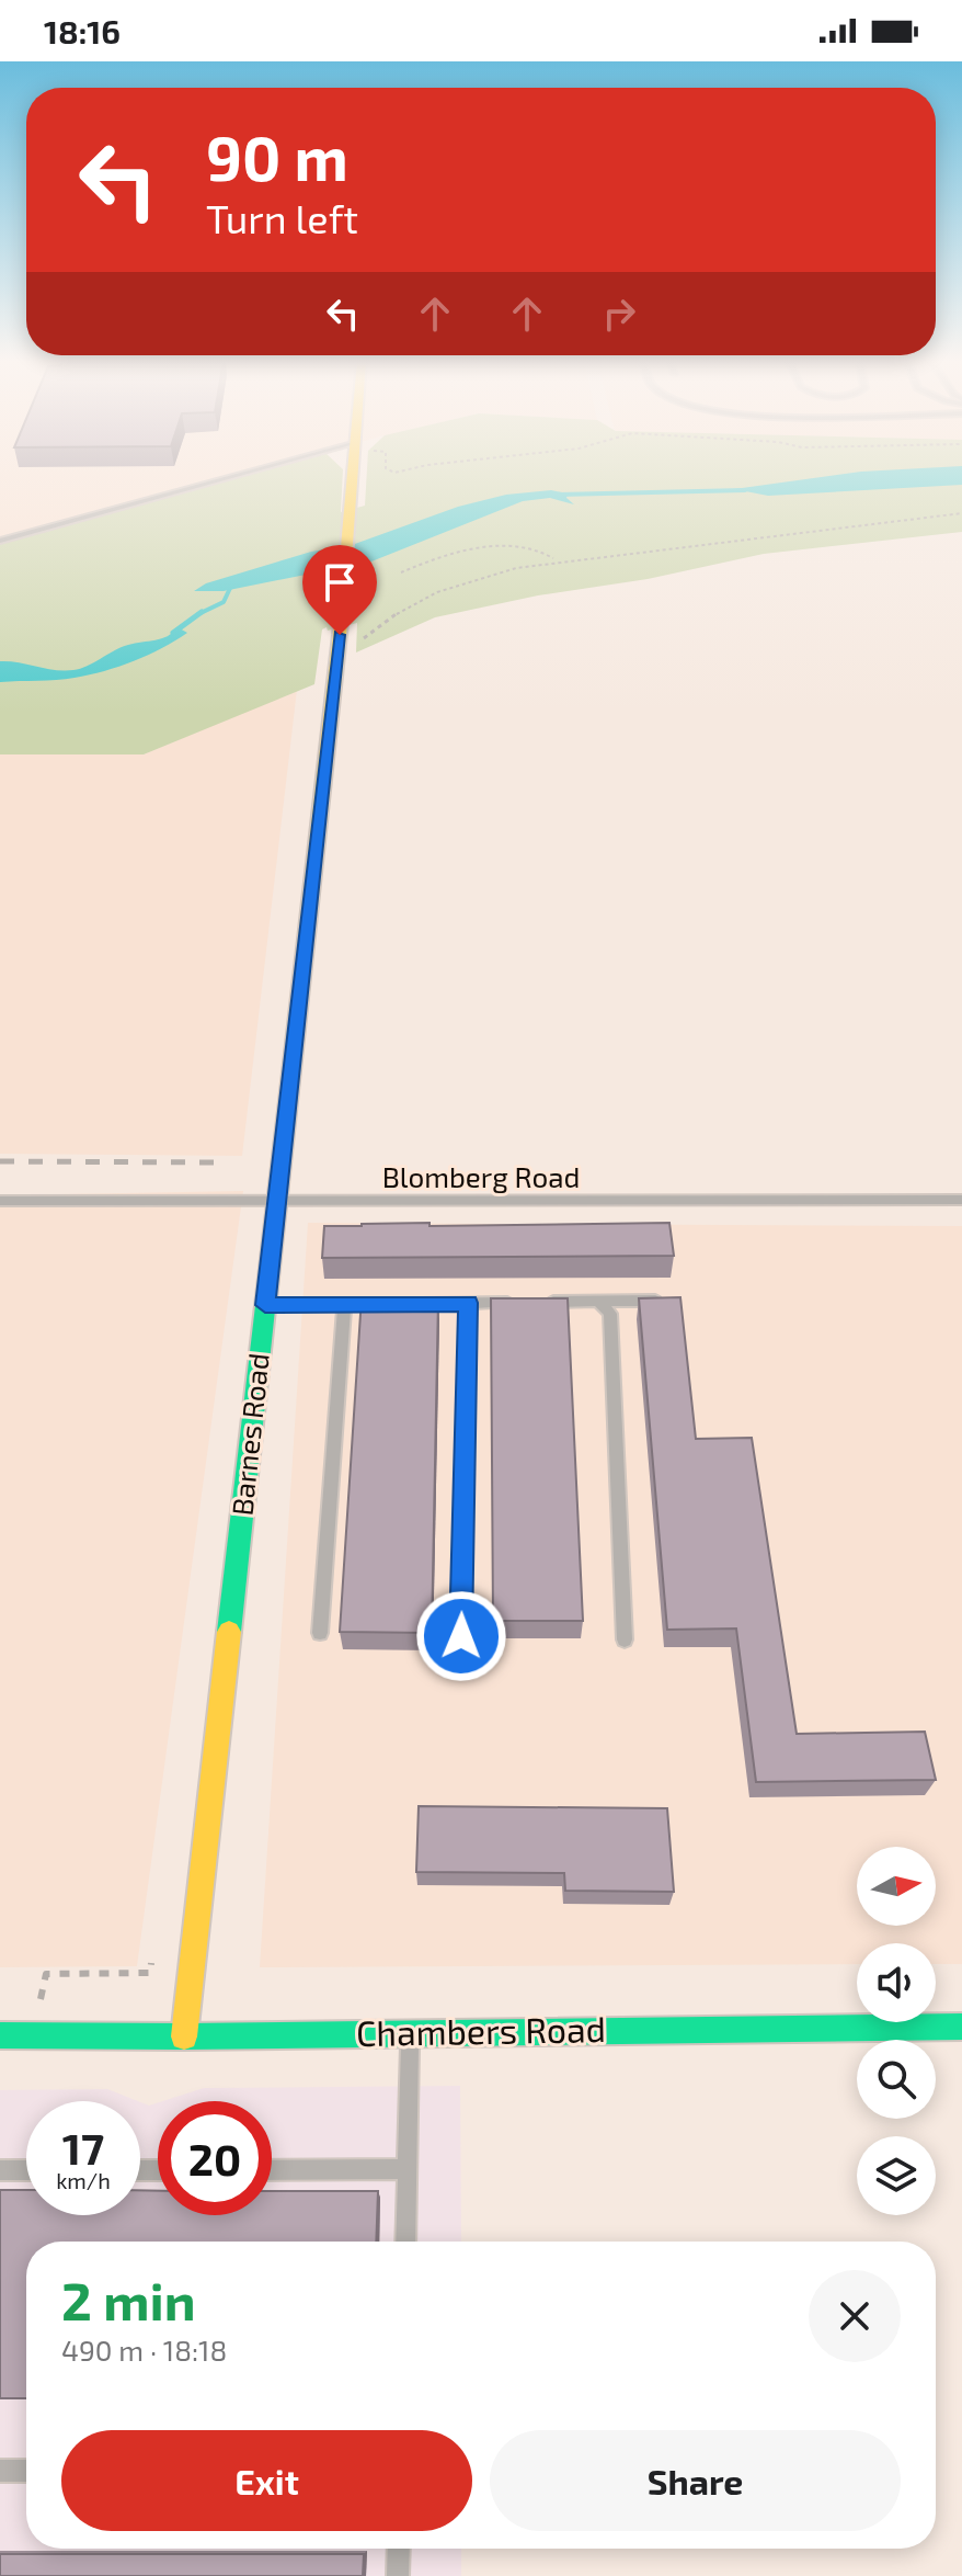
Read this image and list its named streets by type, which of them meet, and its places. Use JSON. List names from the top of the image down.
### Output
{
  "streets": {
    "street": ["Barnes Road", "Chambers Road"],
    "lane": ["Blomberg Road"]
  },
  "crossings": [
    ["Blomberg Road", "Barnes Road"],
    ["Barnes Road", "Chambers Road"]
  ],
  "north": "right",
  "page": {
    "status": "18:16",
    "turn": ["90 m", "Turn left"],
    "speed": "17 km/h",
    "limit": "20",
    "heading": ["2 min", "490 m · 18:18"],
    "buttons": ["Exit", "Share"]
  }
}
